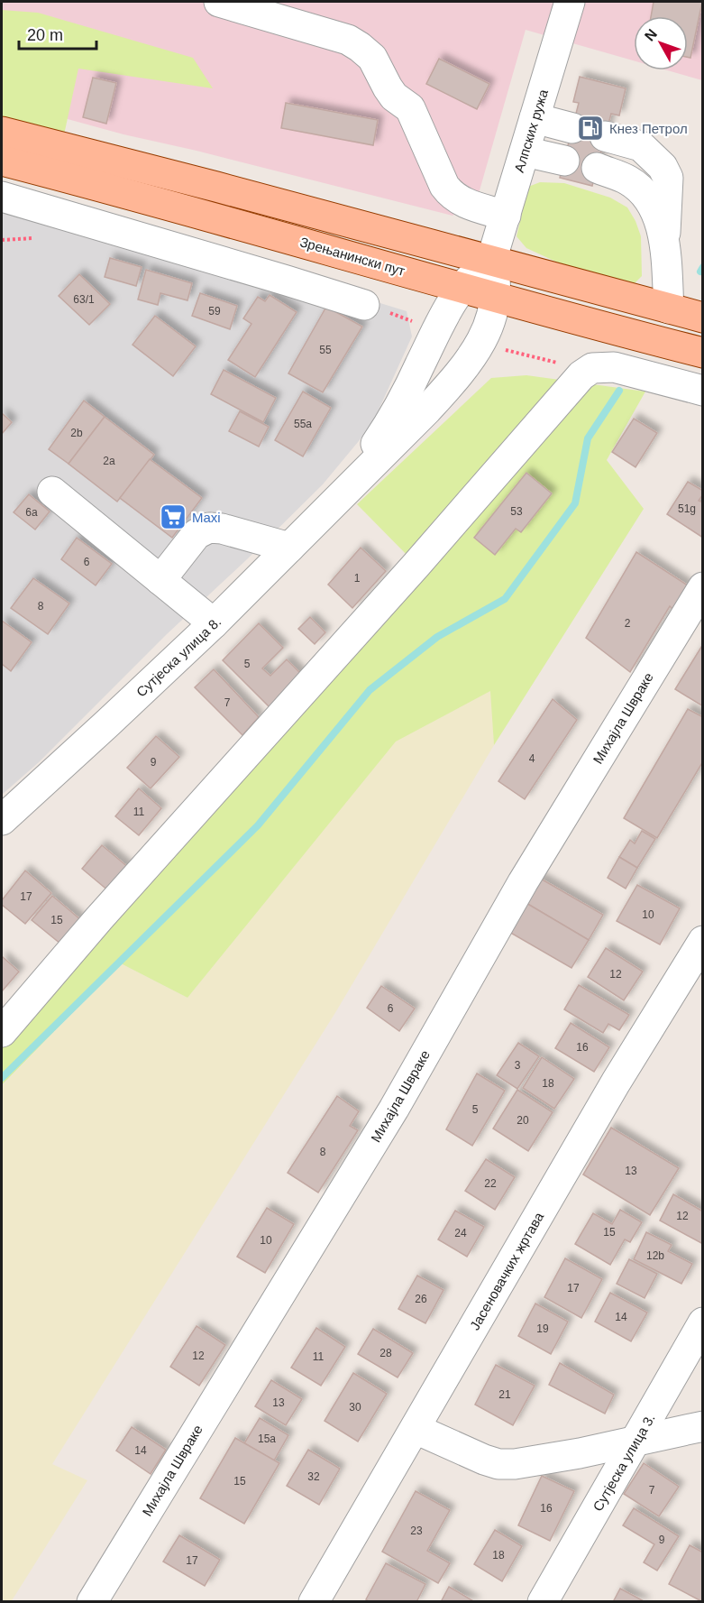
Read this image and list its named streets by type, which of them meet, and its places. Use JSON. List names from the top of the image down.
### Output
{
  "streets": {
    "main road": ["Зрењанински пут"],
    "street": [
      "Алпских ружа",
      "Сутјеска улица 8.",
      "Михајла Швраке",
      "Јасеновачких жртава",
      "Сутјеска улица 3."
    ]
  },
  "crossings": [
    ["Алпских ружа", "Сутјеска улица 8."],
    ["Зрењанински пут", "Сутјеска улица 8."]
  ],
  "places": {
    "fuel station": ["Кнез Петрол"],
    "supermarket": ["Maxi"]
  },
  "house_numbers": [
    "63/1",
    "59",
    "55",
    "55a",
    "2b",
    "2a",
    "51g",
    "53",
    "6a",
    "6",
    "1",
    "8",
    "2",
    "5",
    "7",
    "4",
    "9",
    "11",
    "17",
    "10",
    "15",
    "12",
    "6",
    "16",
    "3",
    "18",
    "5",
    "20",
    "8",
    "13",
    "22",
    "12",
    "15",
    "24",
    "10",
    "12b",
    "17",
    "26",
    "14",
    "19",
    "28",
    "12",
    "11",
    "21",
    "13",
    "30",
    "15a",
    "14",
    "32",
    "15",
    "7",
    "16",
    "23",
    "9",
    "18",
    "17"
  ],
  "scale_bar": "20 m",
  "north": "top left"
}
